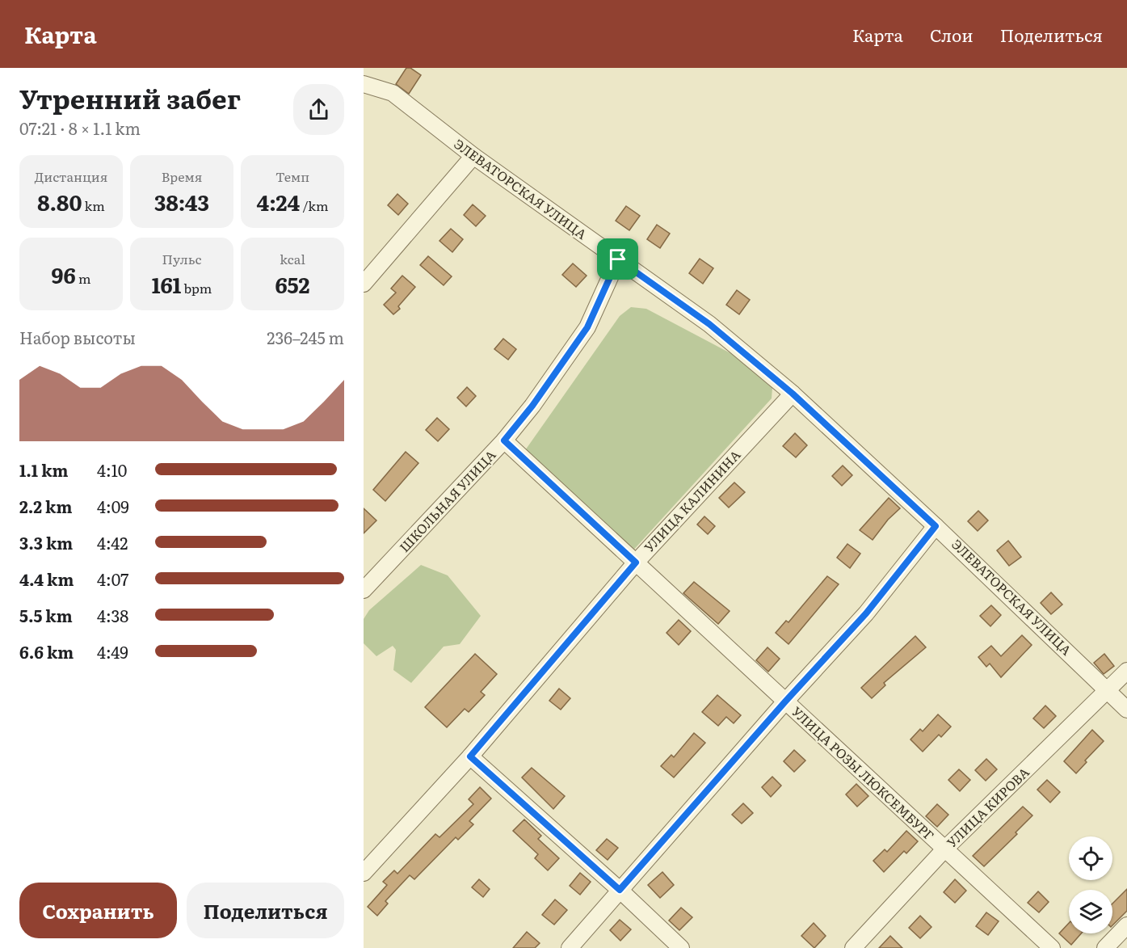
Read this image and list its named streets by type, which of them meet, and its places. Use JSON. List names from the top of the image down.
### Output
{
  "streets": {
    "street": [
      "ЭЛЕВАТОРСКАЯ УЛИЦА",
      "ШКОЛЬНАЯ УЛИЦА",
      "УЛИЦА КАЛИНИНА",
      "УЛИЦА РОЗЫ ЛЮКСЕМБУРГ",
      "УЛИЦА КИРОВА"
    ]
  },
  "crossings": [
    ["ЭЛЕВАТОРСКАЯ УЛИЦА", "ШКОЛЬНАЯ УЛИЦА"],
    ["ЭЛЕВАТОРСКАЯ УЛИЦА", "УЛИЦА КАЛИНИНА"],
    ["ЭЛЕВАТОРСКАЯ УЛИЦА", "УЛИЦА КИРОВА"],
    ["ШКОЛЬНАЯ УЛИЦА", "УЛИЦА РОЗЫ ЛЮКСЕМБУРГ"],
    ["УЛИЦА КАЛИНИНА", "УЛИЦА РОЗЫ ЛЮКСЕМБУРГ"],
    ["УЛИЦА РОЗЫ ЛЮКСЕМБУРГ", "УЛИЦА КИРОВА"]
  ],
  "page": {
    "header": "Карта",
    "nav": ["Карта", "Слои", "Поделиться"],
    "heading": ["Утренний забег", "07:21 · 8 × 1.1 km"],
    "stats": [
      ["Дистанция", "8.80 km"],
      ["Время", "38:43"],
      ["Темп", "4:24 /km"],
      ["96 m"],
      ["Пульс", "161 bpm"],
      ["kcal", "652"]
    ],
    "chart": ["Набор высоты", "236–245 m"],
    "list": [
      {
        "name": "1.1 km",
        "note": "4:10"
      },
      {
        "name": "2.2 km",
        "note": "4:09"
      },
      {
        "name": "3.3 km",
        "note": "4:42"
      },
      {
        "name": "4.4 km",
        "note": "4:07"
      },
      {
        "name": "5.5 km",
        "note": "4:38"
      },
      {
        "name": "6.6 km",
        "note": "4:49"
      }
    ],
    "buttons": ["Сохранить", "Поделиться"]
  }
}
